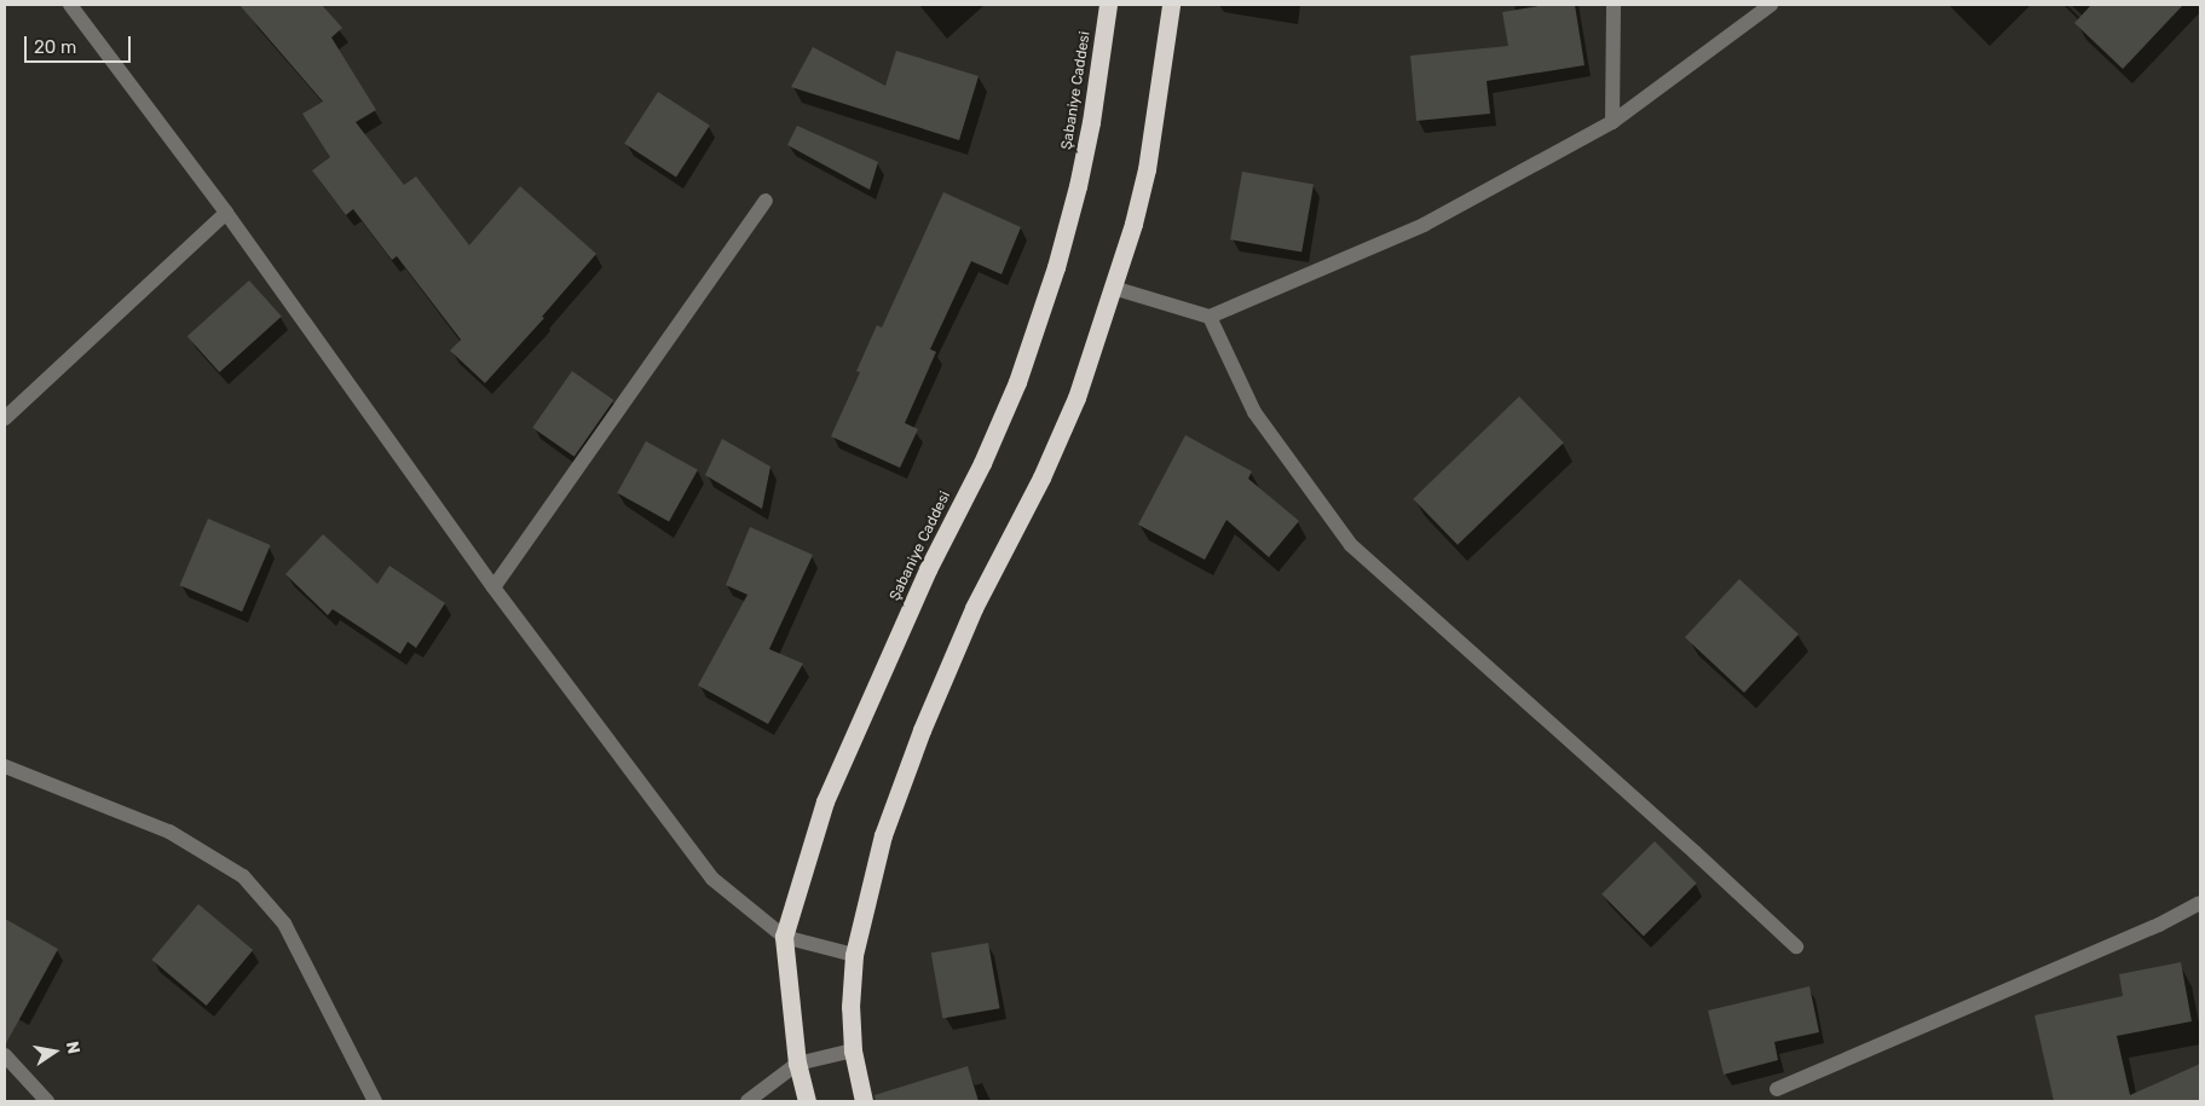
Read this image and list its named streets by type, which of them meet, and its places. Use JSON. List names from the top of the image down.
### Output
{
  "streets": {
    "highway": ["Şabaniye Caddesi"]
  },
  "scale_bar": "20 m",
  "north": "right"
}
